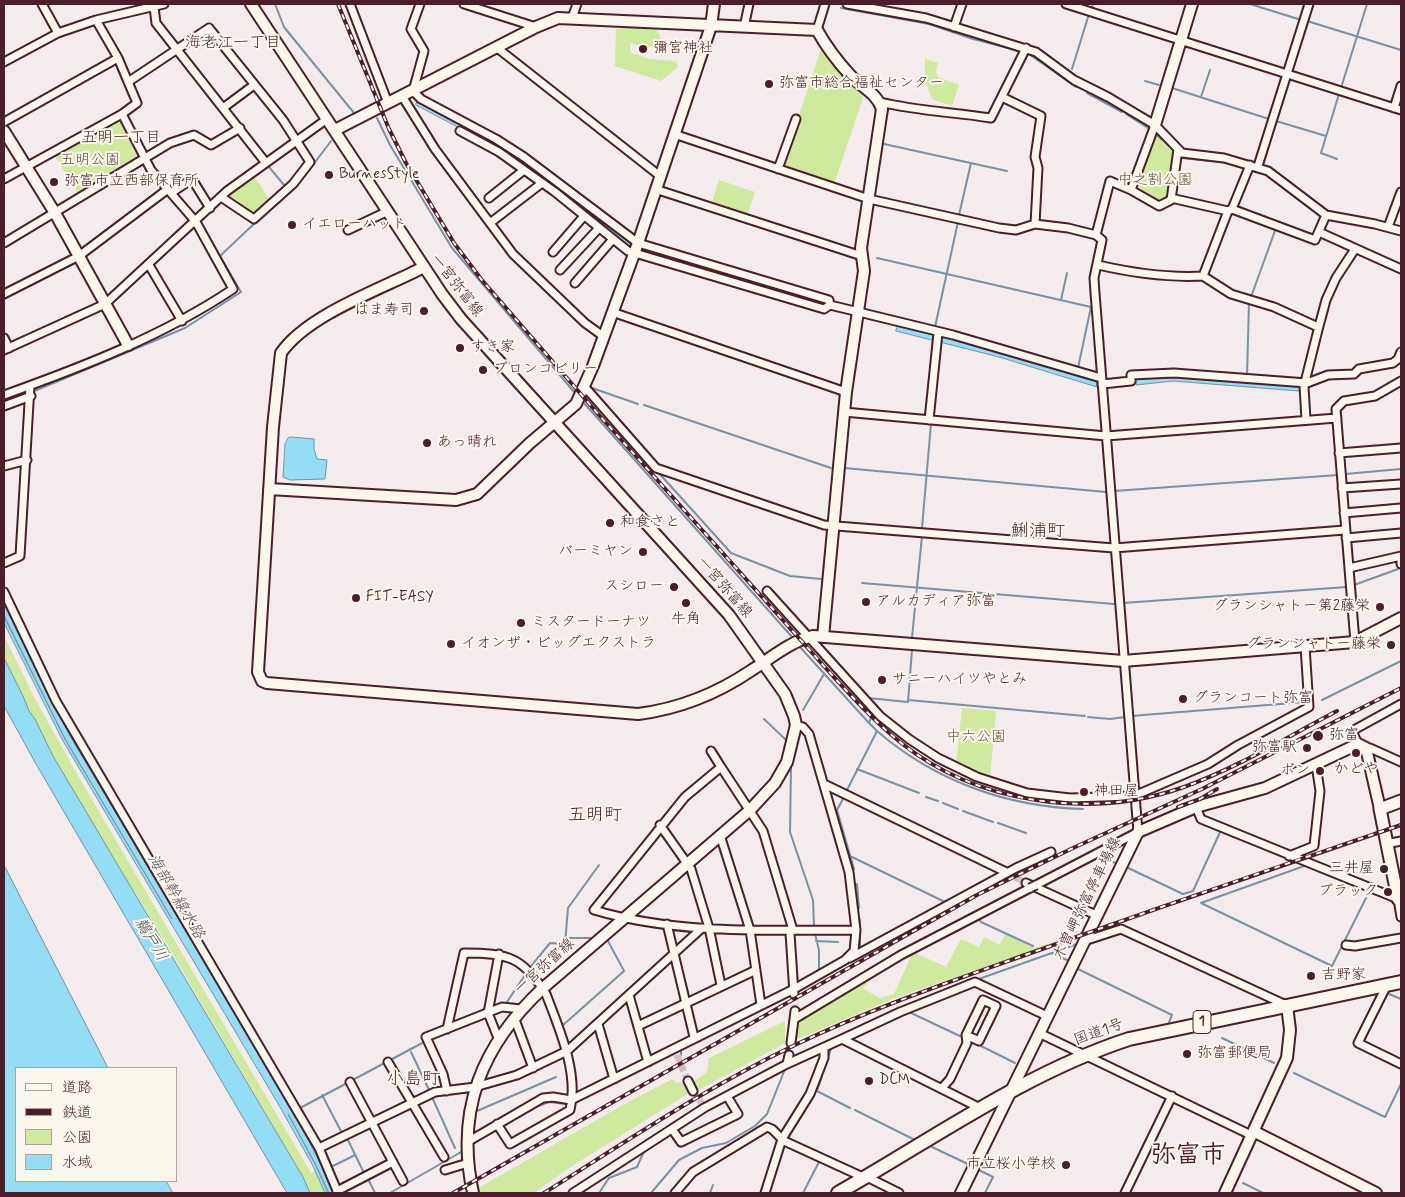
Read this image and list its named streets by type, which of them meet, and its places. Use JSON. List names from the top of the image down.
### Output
{
  "streets": {
    "highway": ["1", "国道1号"],
    "street": ["一宮弥富線", "木曽岬弥富停車場線"]
  },
  "crossings": [
    ["木曽岬弥富停車場線", "国道1号"]
  ],
  "districts": [
    "海老江一丁目",
    "五明一丁目",
    "鯏浦町",
    "五明町",
    "小島町",
    "弥富市"
  ],
  "water": ["海部幹線水路", "鵜戸川"],
  "parks": ["五明公園", "中之割公園", "中六公園"],
  "places": [
    "彌宮神社",
    "弥富市総合福祉センター",
    "BurnesStyle",
    "弥富市立西部保育所",
    "イエローハット",
    "はま寿司",
    "すき家",
    "ブロンコビリー",
    "あっ晴れ",
    "和食さと",
    "バーミヤン",
    "スシロー",
    "FIT-EASY",
    "アルカディア弥富",
    "牛角",
    "グランシャトー第2藤栄",
    "ミスタードーナツ",
    "イオンザ・ビッグエクストラ",
    "グランシャトー藤栄",
    "サニーハイツやとみ",
    "グランコート弥富",
    "弥富",
    "弥富駅",
    "かどや",
    "ボン",
    "神田屋",
    "三井屋",
    "ブラック",
    "吉野家",
    "弥富郵便局",
    "DCM",
    "市立桜小学校"
  ],
  "legend": [
    "道路",
    "鉄道",
    "公園",
    "水域"
  ]
}
